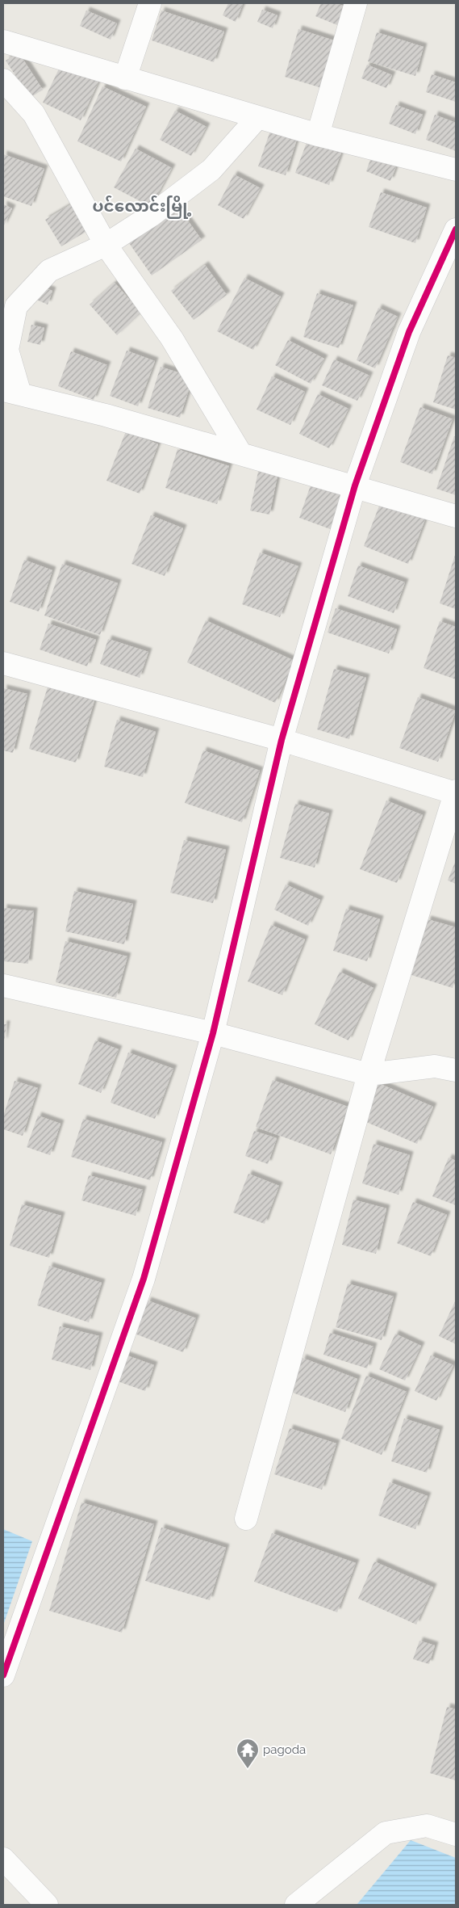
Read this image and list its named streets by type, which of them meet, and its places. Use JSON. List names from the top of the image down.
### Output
{
  "districts": ["ပင်လောင်းမြို့"],
  "places": {
    "temple": ["pagoda"]
  }
}
